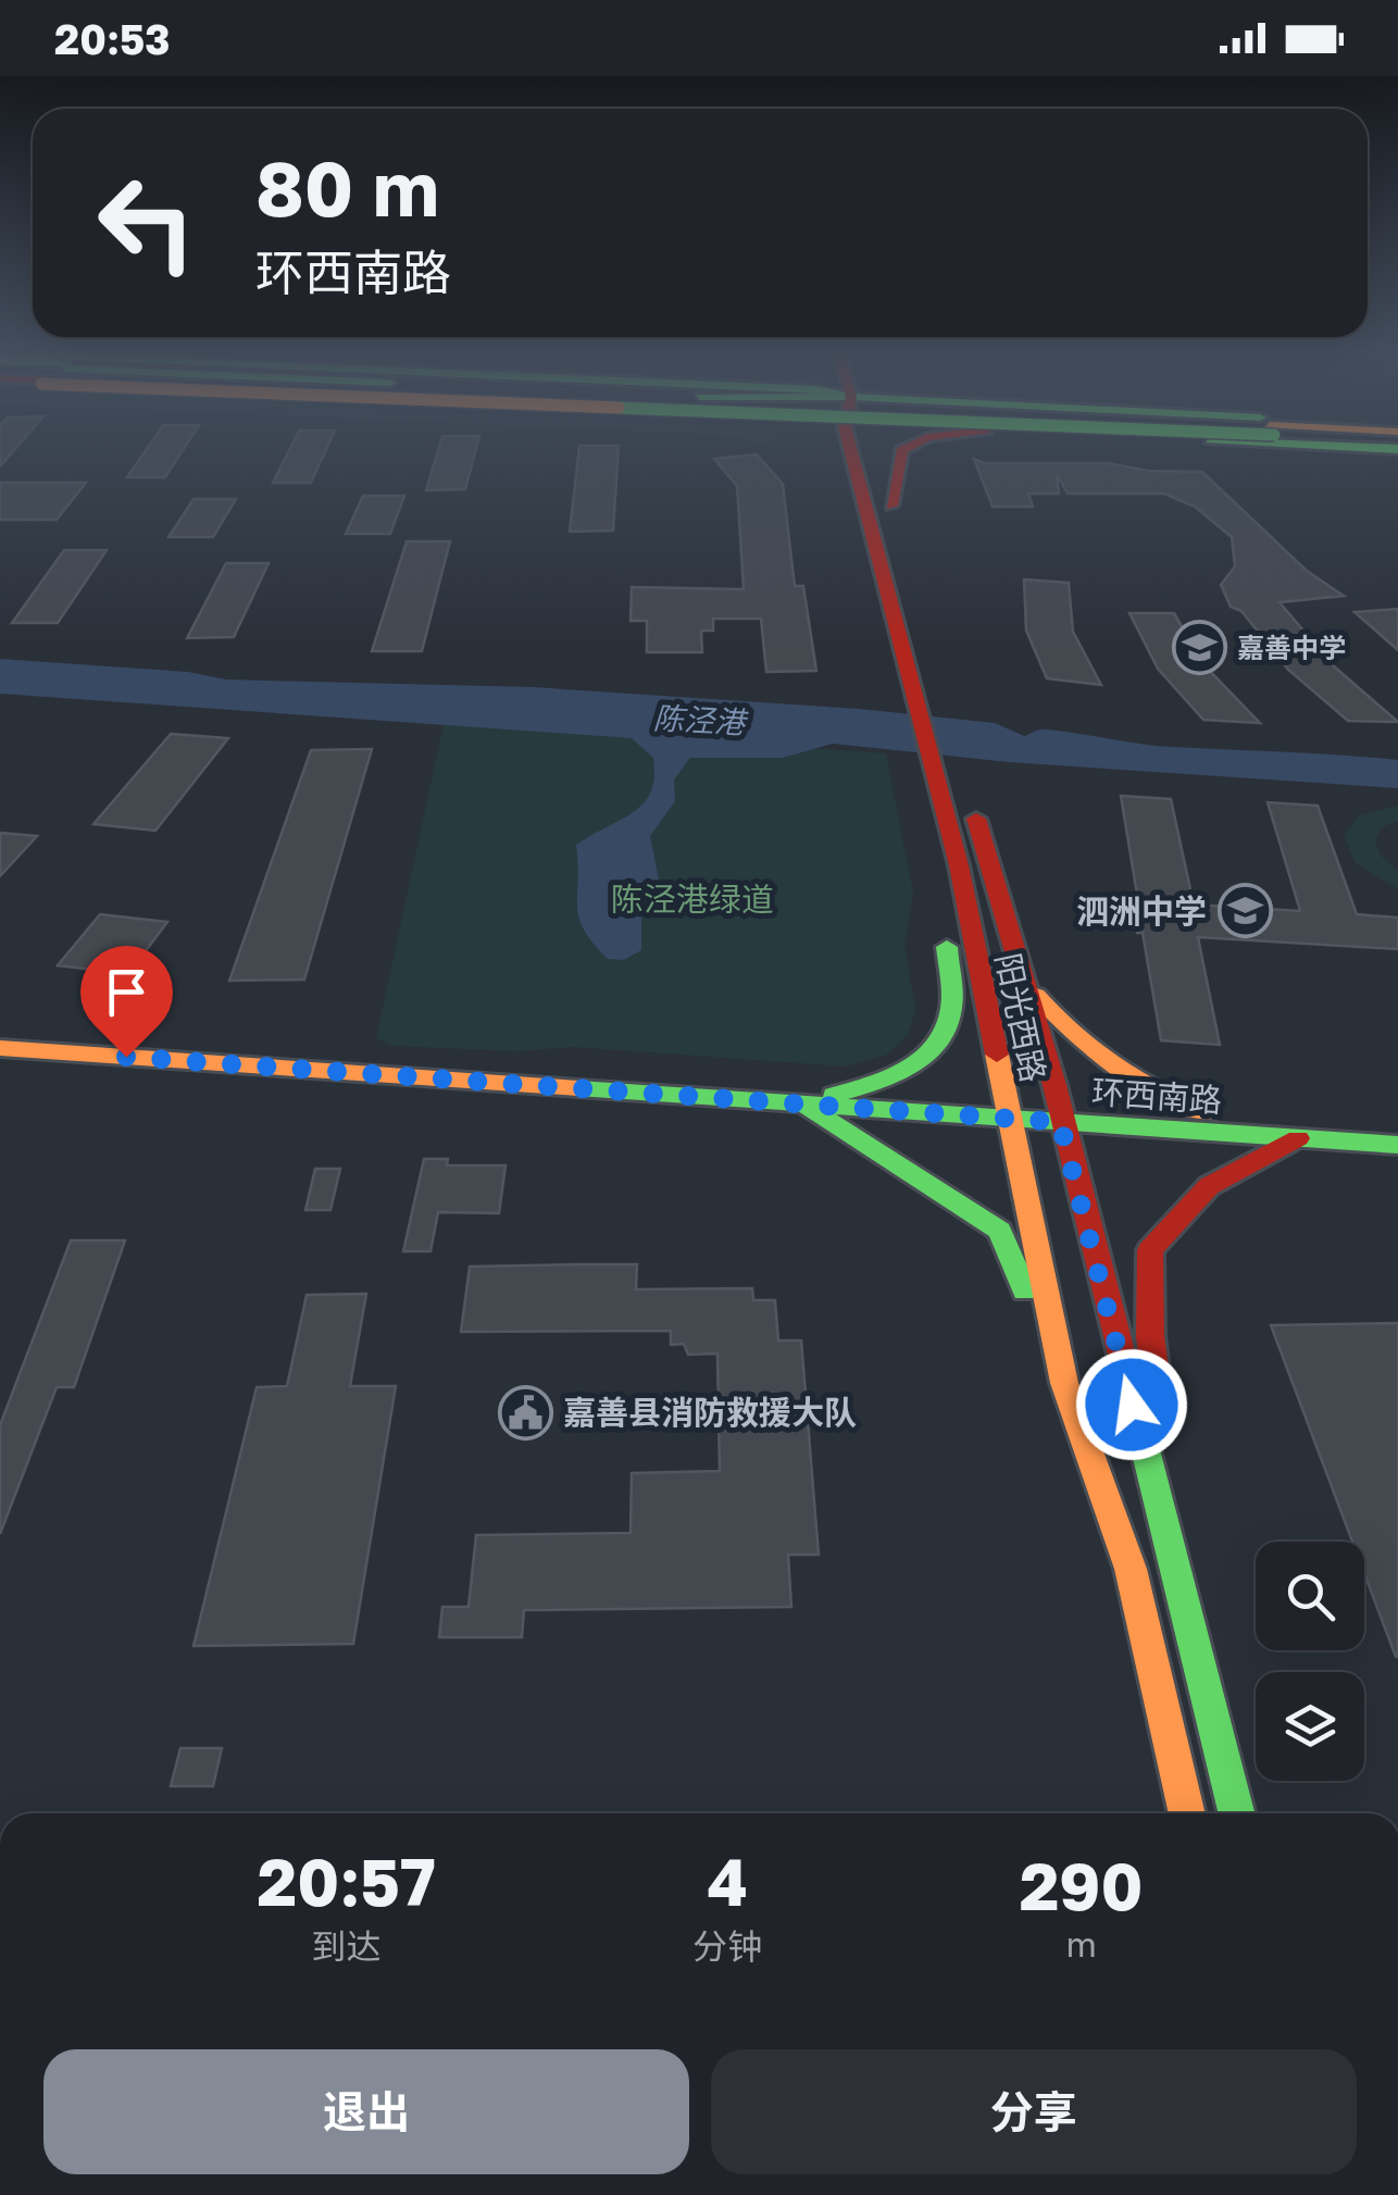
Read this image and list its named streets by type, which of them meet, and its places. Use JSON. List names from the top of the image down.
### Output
{
  "streets": {
    "main road": ["阳光西路", "环西南路"]
  },
  "crossings": [
    ["阳光西路", "环西南路"]
  ],
  "water": ["陈泾港"],
  "parks": ["陈泾港绿道"],
  "places": {
    "school or university": ["嘉善中学", "泗洲中学"],
    "public building": ["嘉善县消防救援大队"]
  },
  "page": {
    "status": "20:53",
    "turn": ["80 m", "环西南路"],
    "eta": [
      "20:57",
      "到达",
      "4",
      "分钟",
      "290",
      "m"
    ],
    "buttons": ["退出", "分享"]
  }
}
